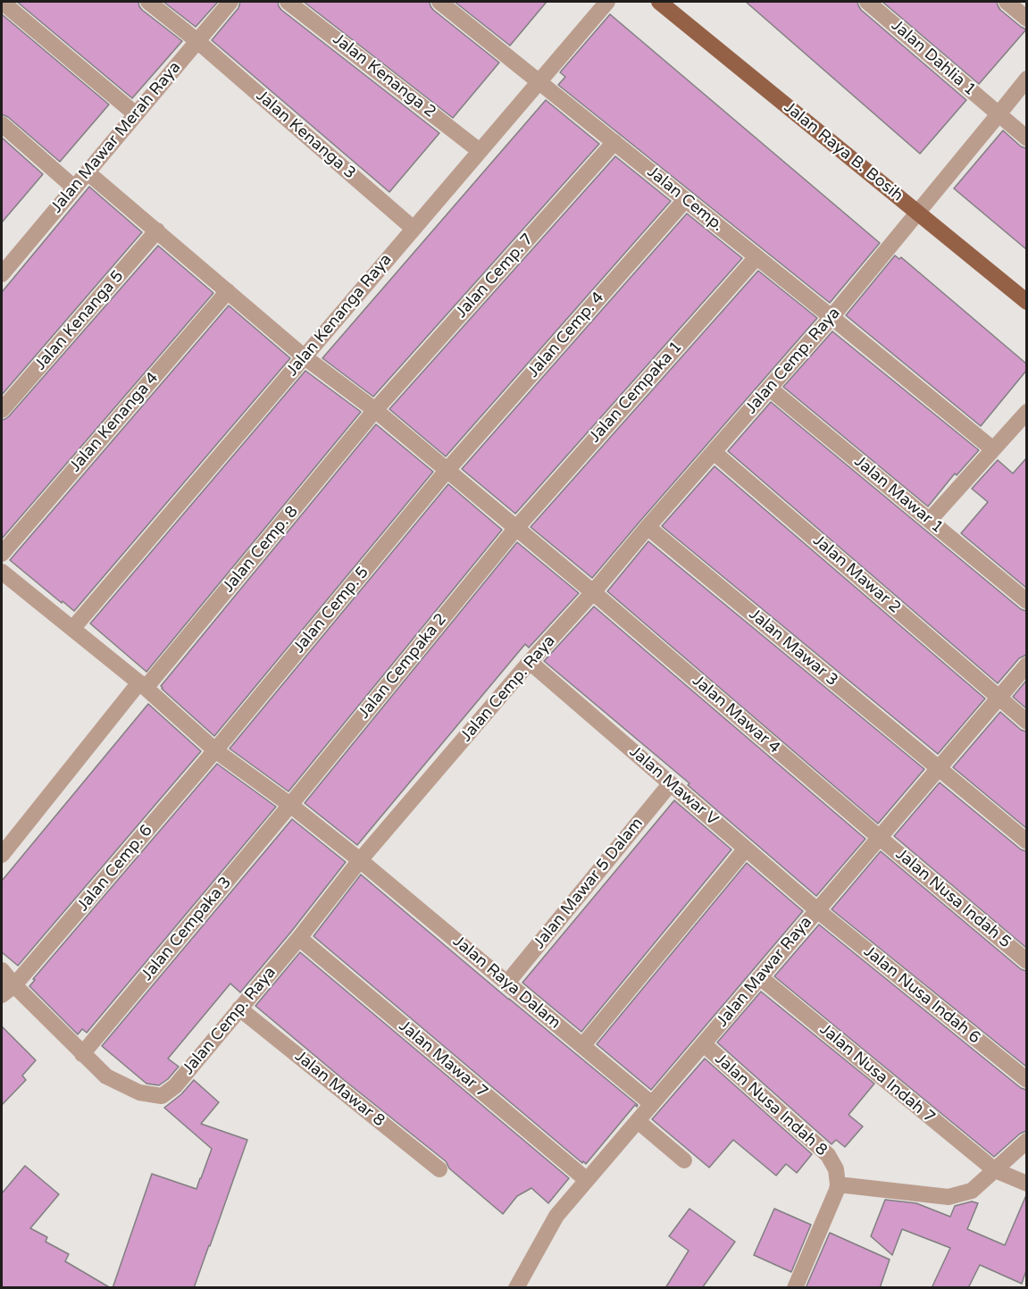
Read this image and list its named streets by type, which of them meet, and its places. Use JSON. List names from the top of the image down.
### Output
{
  "streets": {
    "main road": ["Jalan Raya B. Bosih"],
    "street": [
      "Jalan Dahlia 1",
      "Jalan Kenanga 2",
      "Jalan Kenanga 3",
      "Jalan Mawar Merah Raya",
      "Jalan Cemp.",
      "Jalan Cemp. 7",
      "Jalan Kenanga Raya",
      "Jalan Kenanga 5",
      "Jalan Cemp. 4",
      "Jalan Cemp. Raya",
      "Jalan Cempaka 1",
      "Jalan Kenanga 4",
      "Jalan Mawar 1",
      "Jalan Cemp. 8",
      "Jalan Mawar 2",
      "Jalan Cemp. 5",
      "Jalan Mawar 3",
      "Jalan Cempaka 2",
      "Jalan Mawar 4",
      "Jalan Mawar V",
      "Jalan Cemp. 6",
      "Jalan Mawar 5 Dalam",
      "Jalan Nusa Indah 5",
      "Jalan Cempaka 3",
      "Jalan Mawar Raya",
      "Jalan Raya Dalam",
      "Jalan Nusa Indah 6",
      "Jalan Mawar 7",
      "Jalan Nusa Indah 7",
      "Jalan Mawar 8",
      "Jalan Nusa Indah 8"
    ]
  },
  "crossings": [
    ["Jalan Dahlia 1", "Jalan Cemp. Raya"],
    ["Jalan Kenanga 2", "Jalan Kenanga Raya"],
    ["Jalan Kenanga 3", "Jalan Mawar Merah Raya"],
    ["Jalan Kenanga 3", "Jalan Kenanga Raya"],
    ["Jalan Mawar Merah Raya", "Jalan Mawar 4"],
    ["Jalan Raya B. Bosih", "Jalan Cemp. Raya"],
    ["Jalan Cemp.", "Jalan Cemp. 7"],
    ["Jalan Cemp.", "Jalan Kenanga Raya"],
    ["Jalan Cemp.", "Jalan Cemp. 4"],
    ["Jalan Cemp.", "Jalan Cemp. Raya"],
    ["Jalan Cemp.", "Jalan Cempaka 1"],
    ["Jalan Cemp. 7", "Jalan Cemp. 8"],
    ["Jalan Cemp. 7", "Jalan Mawar 4"],
    ["Jalan Kenanga Raya", "Jalan Mawar 4"],
    ["Jalan Kenanga Raya", "Jalan Raya Dalam"],
    ["Jalan Kenanga 5", "Jalan Mawar 4"],
    ["Jalan Cemp. 4", "Jalan Cemp. 5"],
    ["Jalan Cemp. 4", "Jalan Mawar 4"],
    ["Jalan Cemp. Raya", "Jalan Mawar 1"],
    ["Jalan Cemp. Raya", "Jalan Mawar 2"],
    ["Jalan Cemp. Raya", "Jalan Mawar 3"],
    ["Jalan Cemp. Raya", "Jalan Mawar 4"],
    ["Jalan Cemp. Raya", "Jalan Mawar V"],
    ["Jalan Cemp. Raya", "Jalan Cempaka 3"],
    ["Jalan Cemp. Raya", "Jalan Raya Dalam"],
    ["Jalan Cemp. Raya", "Jalan Mawar 7"],
    ["Jalan Cemp. Raya", "Jalan Mawar 8"],
    ["Jalan Cempaka 1", "Jalan Cempaka 2"],
    ["Jalan Cempaka 1", "Jalan Mawar 4"],
    ["Jalan Kenanga 4", "Jalan Mawar 4"],
    ["Jalan Cemp. 8", "Jalan Mawar 4"],
    ["Jalan Cemp. 8", "Jalan Raya Dalam"],
    ["Jalan Mawar 2", "Jalan Mawar Raya"],
    ["Jalan Cemp. 5", "Jalan Mawar 4"],
    ["Jalan Cemp. 5", "Jalan Cemp. 6"],
    ["Jalan Cemp. 5", "Jalan Raya Dalam"],
    ["Jalan Mawar 3", "Jalan Mawar Raya"],
    ["Jalan Cempaka 2", "Jalan Mawar 4"],
    ["Jalan Cempaka 2", "Jalan Cempaka 3"],
    ["Jalan Cempaka 2", "Jalan Raya Dalam"],
    ["Jalan Mawar 4", "Jalan Nusa Indah 5"],
    ["Jalan Mawar 4", "Jalan Mawar Raya"],
    ["Jalan Mawar V", "Jalan Mawar 5 Dalam"],
    ["Jalan Mawar V", "Jalan Mawar Raya"],
    ["Jalan Mawar V", "Jalan Nusa Indah 6"],
    ["Jalan Cemp. 6", "Jalan Raya Dalam"],
    ["Jalan Mawar 5 Dalam", "Jalan Raya Dalam"],
    ["Jalan Nusa Indah 5", "Jalan Mawar Raya"],
    ["Jalan Cempaka 3", "Jalan Raya Dalam"],
    ["Jalan Mawar Raya", "Jalan Raya Dalam"],
    ["Jalan Mawar Raya", "Jalan Nusa Indah 6"],
    ["Jalan Mawar Raya", "Jalan Mawar 7"],
    ["Jalan Mawar Raya", "Jalan Nusa Indah 7"],
    ["Jalan Mawar Raya", "Jalan Nusa Indah 8"]
  ]
}
